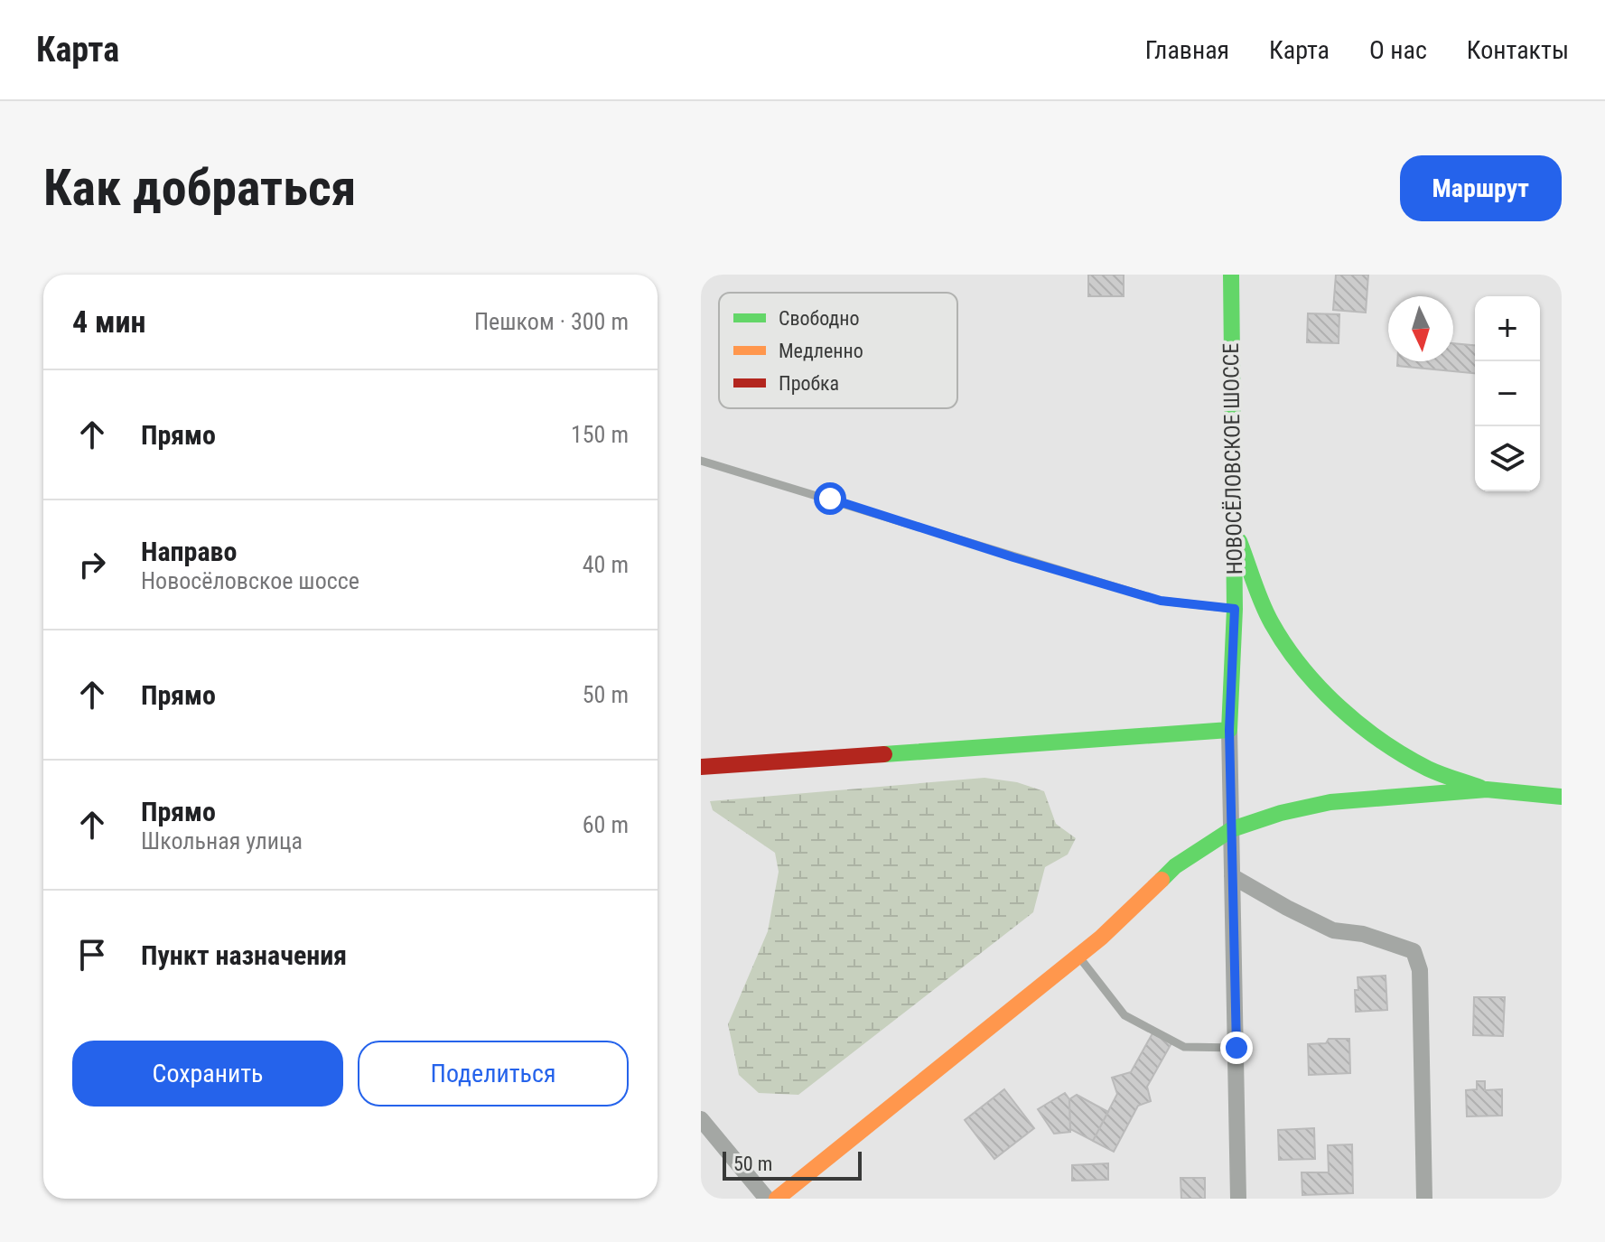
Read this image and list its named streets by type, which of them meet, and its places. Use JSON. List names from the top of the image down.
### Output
{
  "streets": {
    "main road": ["НОВОСЁЛОВСКОЕ ШОССЕ"]
  },
  "legend": ["Свободно", "Медленно", "Пробка"],
  "scale_bar": "50 m",
  "north": "bottom",
  "page": {
    "header": "Карта",
    "nav": [
      "Главная",
      "Карта",
      "О нас",
      "Контакты"
    ],
    "buttons": [
      "Маршрут",
      ["Сохранить", "Поделиться"]
    ],
    "title": "Как добраться",
    "heading": ["4 мин", "Пешком · 300 m"],
    "map_buttons": ["+", "−"],
    "list": [
      ["Прямо", "150 m"],
      ["Направо", "Новосёловское шоссе", "40 m"],
      ["Прямо", "50 m"],
      ["Прямо", "Школьная улица", "60 m"],
      "Пункт назначения"
    ],
    "scale": "50 m"
  }
}
